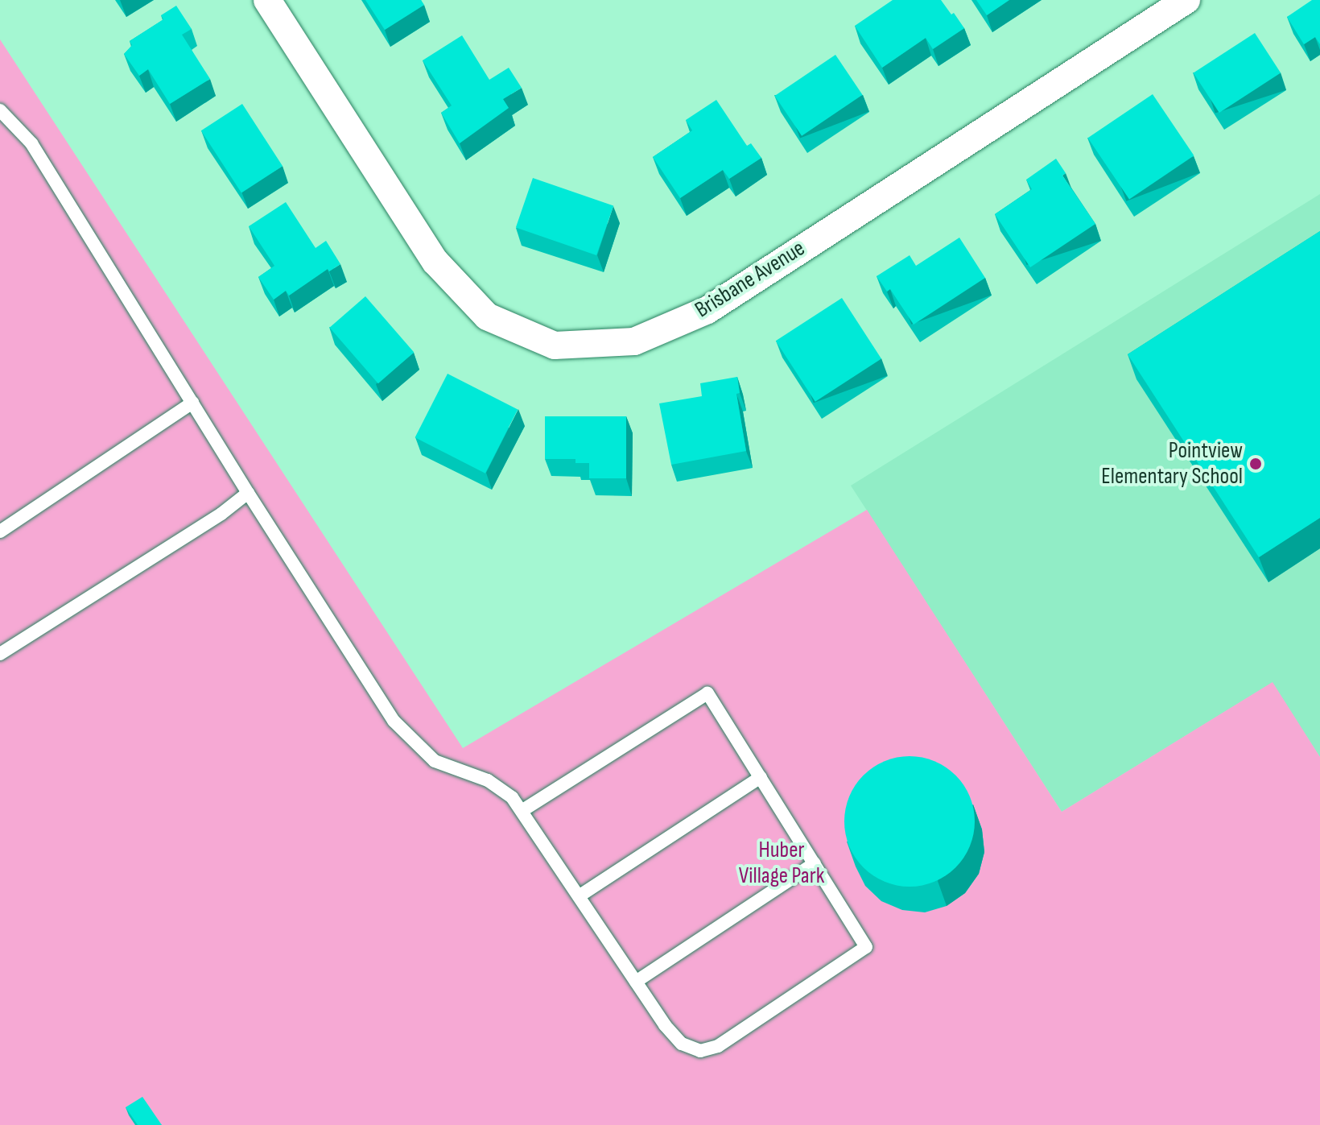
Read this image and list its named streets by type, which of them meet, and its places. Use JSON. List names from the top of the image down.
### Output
{
  "streets": {
    "street": ["Brisbane Avenue"]
  },
  "parks": ["Huber Village Park"],
  "places": ["Pointview Elementary School"]
}
